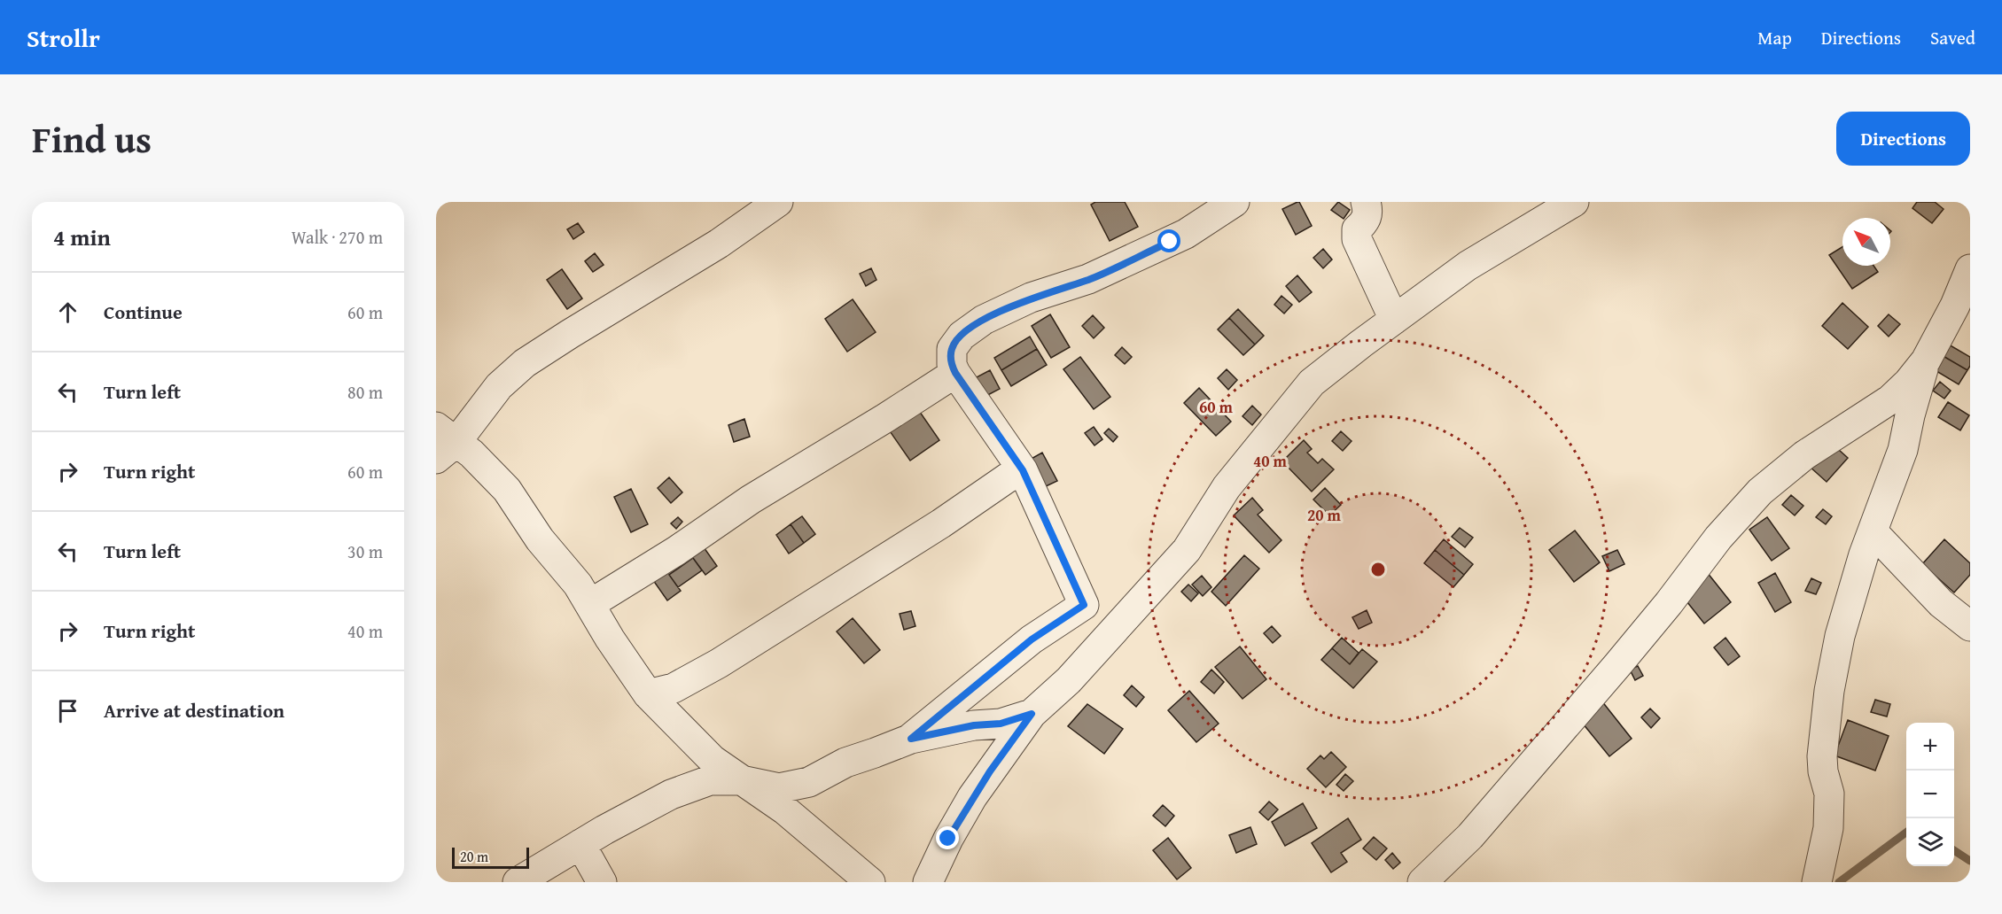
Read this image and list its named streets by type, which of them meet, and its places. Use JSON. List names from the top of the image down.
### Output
{
  "scale_bar": "20 m",
  "north": "top left",
  "page": {
    "header": "Strollr",
    "nav": ["Map", "Directions", "Saved"],
    "title": "Find us",
    "buttons": "Directions",
    "heading": ["4 min", "Walk · 270 m"],
    "list": [
      ["Continue", "60 m"],
      ["Turn left", "80 m"],
      ["Turn right", "60 m"],
      ["Turn left", "30 m"],
      ["Turn right", "40 m"],
      "Arrive at destination"
    ],
    "map_buttons": ["+", "−"],
    "scale": "20 m"
  },
  "rings": ["60 m", "40 m", "20 m"]
}
